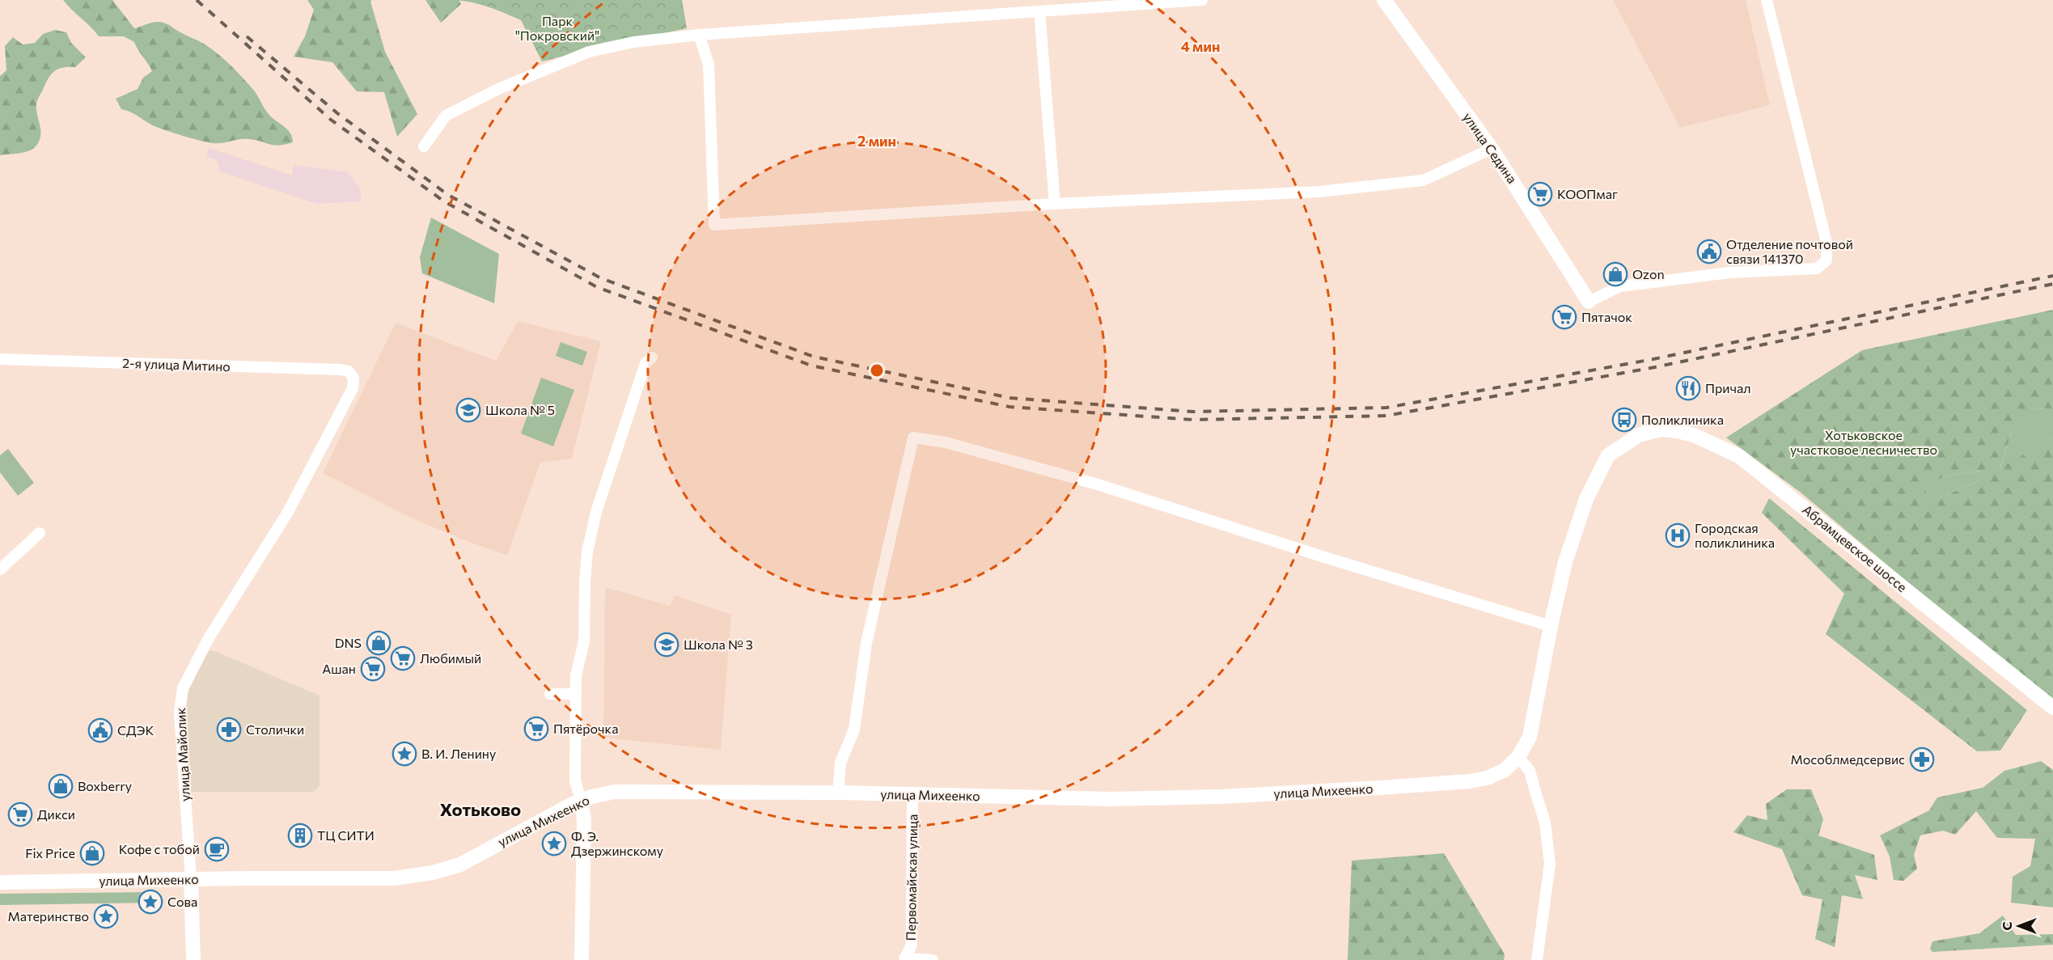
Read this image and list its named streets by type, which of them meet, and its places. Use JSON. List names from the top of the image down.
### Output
{
  "streets": {
    "street": [
      "улица Седина",
      "2-я улица Митино",
      "Абрамцевское шоссе",
      "улица Майолик",
      "улица Михеенко",
      "Первомайская улица"
    ]
  },
  "crossings": [
    ["2-я улица Митино", "улица Майолик"],
    ["Абрамцевское шоссе", "улица Михеенко"],
    ["улица Майолик", "улица Михеенко"],
    ["улица Михеенко", "Первомайская улица"]
  ],
  "districts": ["Хотьково"],
  "parks": ["Парк \"Покровский\"", "Хотьковское участковое лесничество"],
  "places": {
    "supermarket": [
      "КООПмаг",
      "Пятачок",
      "Любимый",
      "Ашан",
      "Пятёрочка",
      "Дикси"
    ],
    "public building": ["Отделение почтовой связи 141370", "СДЭК"],
    "shop": [
      "Ozon",
      "DNS",
      "Boxberry",
      "Fix Price"
    ],
    "restaurant": ["Причал"],
    "school or university": ["Школа № 5", "Школа № 3"],
    "bus stop": ["Поликлиника"],
    "hospital": ["Городская поликлиника"],
    "pharmacy": ["Столички", "Мособлмедсервис"],
    "place": [
      "В. И. Ленину",
      "Ф. Э. Дзержинскому",
      "Сова",
      "Материнство"
    ],
    "building": ["ТЦ СИТИ"],
    "cafe": ["Кофе с тобой"]
  },
  "north": "left",
  "rings": ["4 мин", "2 мин"]
}
